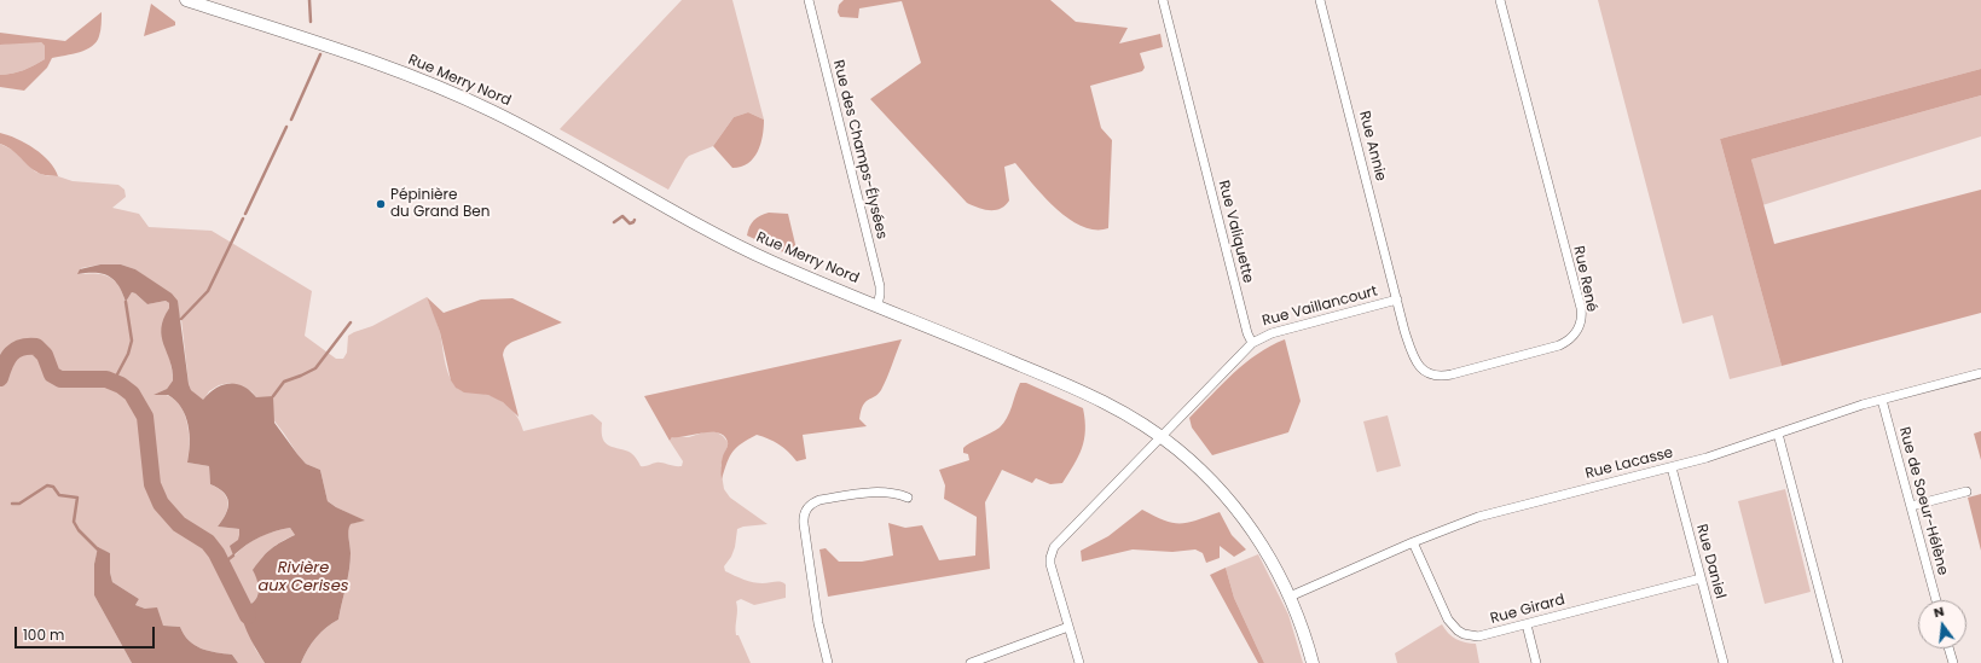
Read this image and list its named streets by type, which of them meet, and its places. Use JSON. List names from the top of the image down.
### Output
{
  "streets": {
    "main road": ["Rue Merry Nord"],
    "street": [
      "Rue Annie",
      "Rue des Champs-Élysées",
      "Rue Valiquette",
      "Rue René",
      "Rue Vaillancourt",
      "Rue Lacasse",
      "Rue de Soeur-Hélène",
      "Rue Daniel",
      "Rue Girard"
    ]
  },
  "crossings": [
    ["Rue Merry Nord", "Rue des Champs-Élysées"],
    ["Rue Merry Nord", "Rue Lacasse"],
    ["Rue Annie", "Rue René"],
    ["Rue Annie", "Rue Vaillancourt"],
    ["Rue Valiquette", "Rue Vaillancourt"],
    ["Rue René", "Rue Vaillancourt"],
    ["Rue Lacasse", "Rue de Soeur-Hélène"],
    ["Rue Lacasse", "Rue Daniel"],
    ["Rue Lacasse", "Rue Girard"],
    ["Rue Daniel", "Rue Girard"]
  ],
  "water": ["Rivière aux Cerises"],
  "places": ["Pépinière du Grand Ben"],
  "scale_bar": "100 m",
  "north": "top"
}
